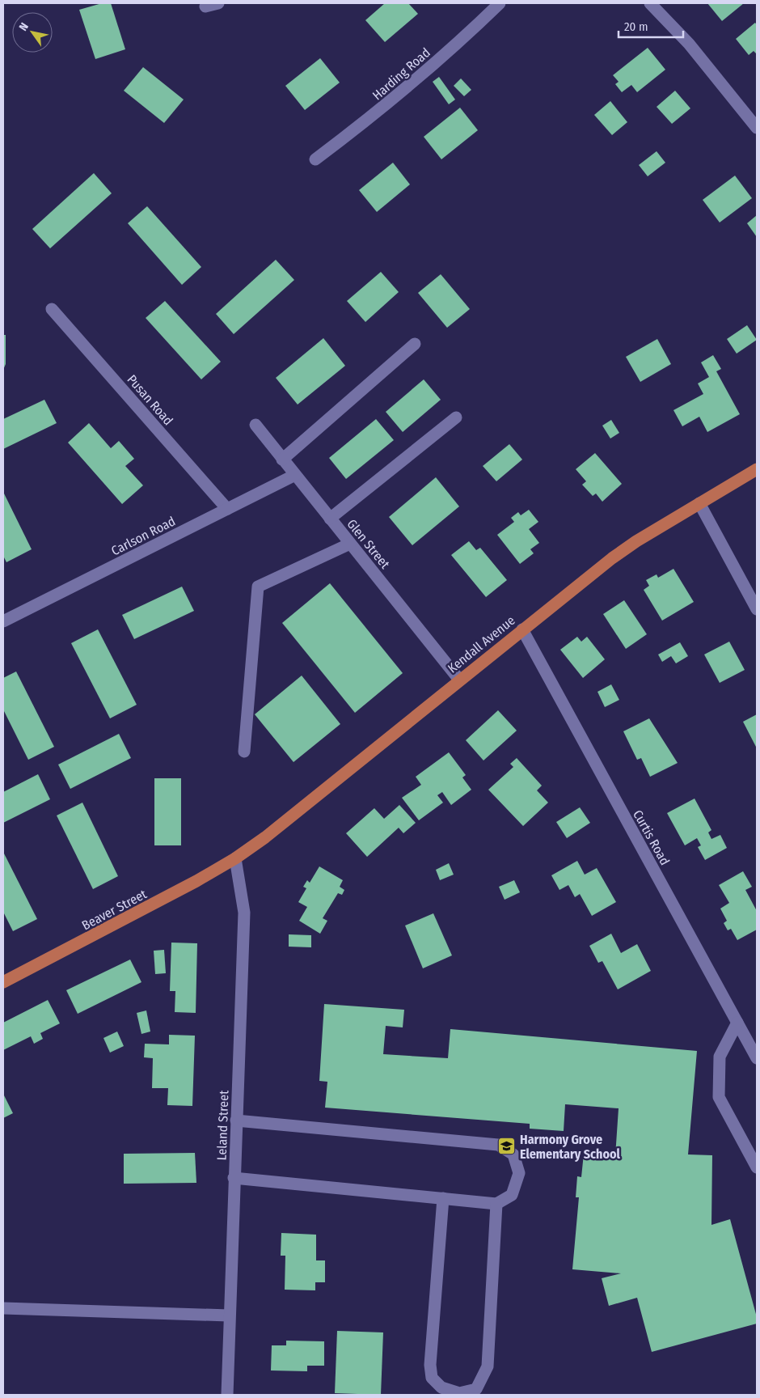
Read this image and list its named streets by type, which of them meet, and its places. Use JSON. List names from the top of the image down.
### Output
{
  "streets": {
    "main road": ["Kendall Avenue", "Beaver Street"],
    "street": [
      "Harding Road",
      "Pusan Road",
      "Carlson Road",
      "Glen Street",
      "Curtis Road",
      "Leland Street"
    ]
  },
  "crossings": [
    ["Pusan Road", "Carlson Road"],
    ["Carlson Road", "Glen Street"],
    ["Glen Street", "Kendall Avenue"],
    ["Kendall Avenue", "Curtis Road"],
    ["Kendall Avenue", "Beaver Street"],
    ["Kendall Avenue", "Leland Street"],
    ["Beaver Street", "Leland Street"]
  ],
  "places": {
    "school or university": ["Harmony Grove Elementary School"]
  },
  "scale_bar": "20 m",
  "north": "top left"
}
